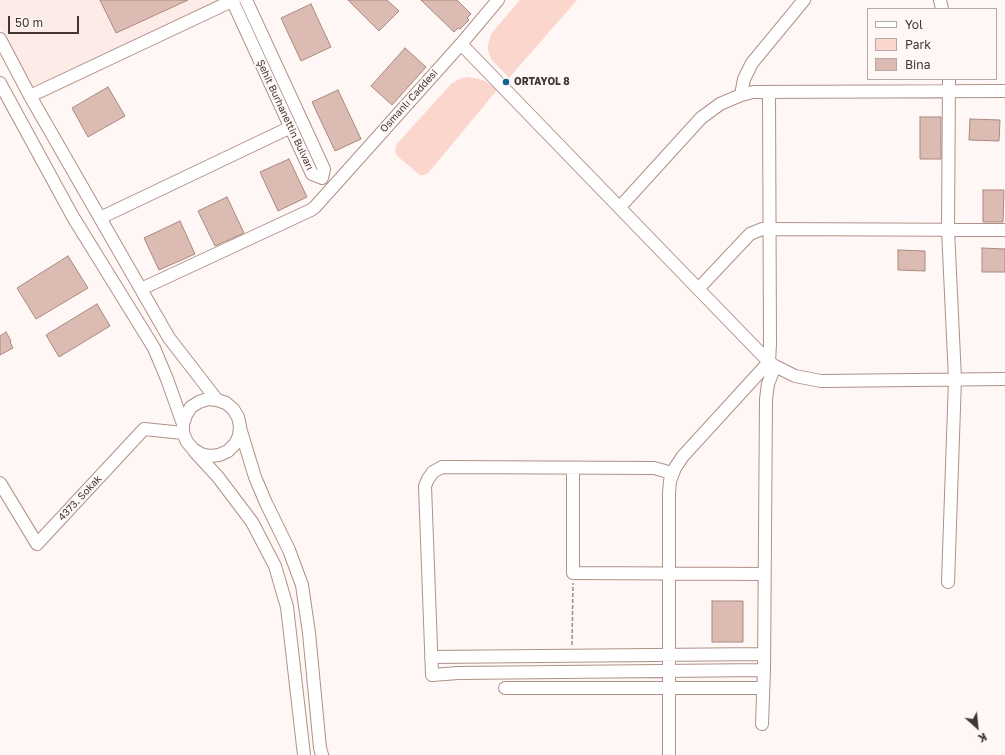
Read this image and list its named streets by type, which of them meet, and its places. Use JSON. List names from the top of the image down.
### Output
{
  "streets": {
    "street": ["Osmanlı Caddesi", "Şehit Burhanettin Bulvarı", "4373. Sokak"]
  },
  "places": ["ORTAYOL 8"],
  "legend": ["Yol", "Park", "Bina"],
  "scale_bar": "50 m",
  "north": "bottom right"
}
